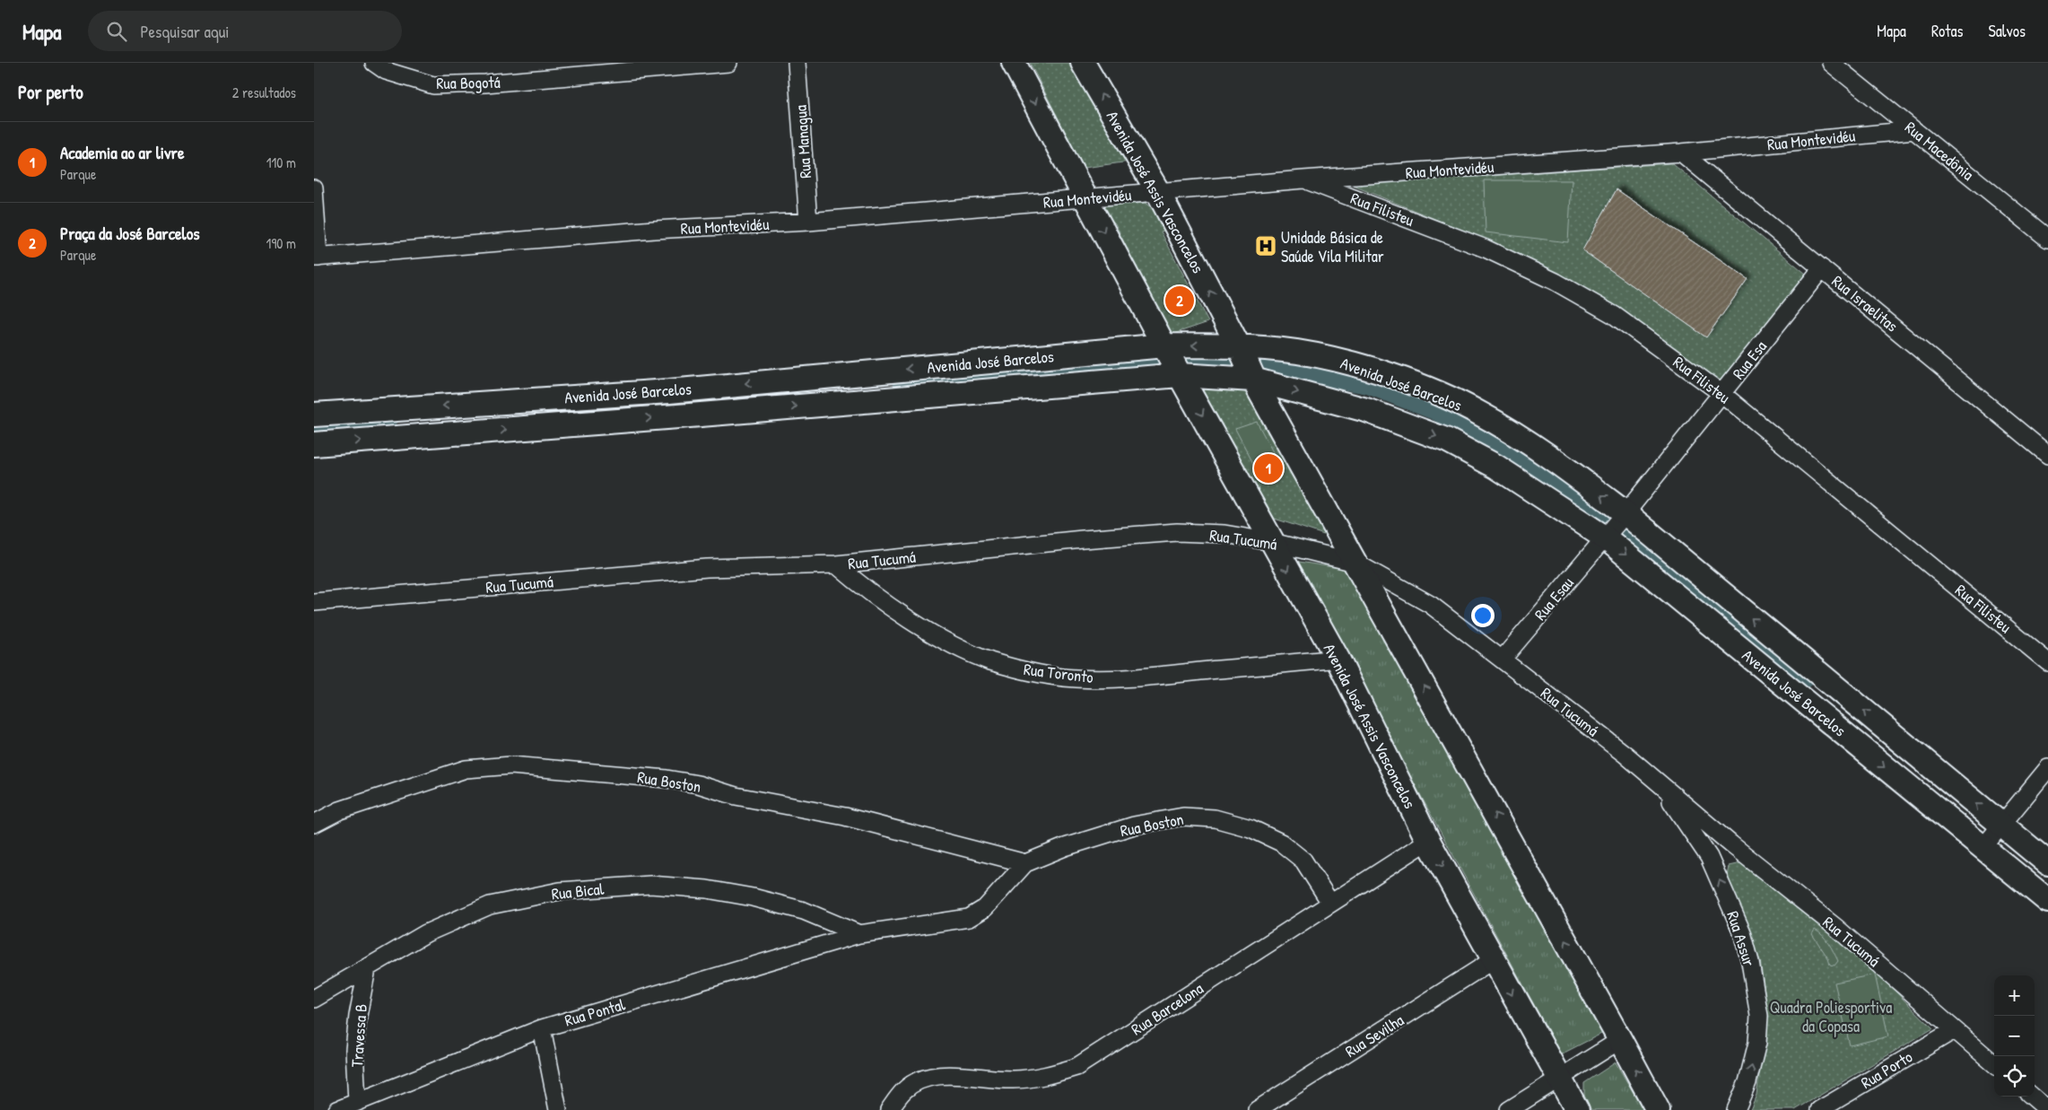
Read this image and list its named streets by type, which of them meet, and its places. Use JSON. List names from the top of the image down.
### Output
{
  "streets": {
    "street": [
      "Rua Bogotá",
      "Rua Montevidéu",
      "Rua Managua",
      "Rua Macedônia",
      "Avenida José Assis Vasconcelos",
      "Rua Filisteu",
      "Rua Israelitas",
      "Rua Esa",
      "Avenida José Barcelos",
      "Rua Tucumá",
      "Rua Esau",
      "Rua Toronto",
      "Rua Boston",
      "Rua Bical",
      "Rua Assur",
      "Rua Barcelona",
      "Rua Pontal",
      "Travessa B",
      "Rua Sevilha",
      "Rua Porto"
    ]
  },
  "crossings": [
    ["Rua Montevidéu", "Rua Managua"],
    ["Rua Montevidéu", "Rua Macedônia"],
    ["Rua Montevidéu", "Avenida José Assis Vasconcelos"],
    ["Rua Montevidéu", "Rua Filisteu"],
    ["Rua Montevidéu", "Rua Israelitas"],
    ["Avenida José Assis Vasconcelos", "Avenida José Barcelos"],
    ["Avenida José Assis Vasconcelos", "Rua Tucumá"],
    ["Avenida José Assis Vasconcelos", "Rua Toronto"],
    ["Avenida José Assis Vasconcelos", "Rua Barcelona"],
    ["Avenida José Assis Vasconcelos", "Rua Sevilha"],
    ["Rua Filisteu", "Rua Esa"],
    ["Rua Israelitas", "Rua Esa"],
    ["Rua Esa", "Avenida José Barcelos"],
    ["Rua Esa", "Rua Esau"],
    ["Avenida José Barcelos", "Rua Esau"],
    ["Rua Tucumá", "Rua Esau"],
    ["Rua Tucumá", "Rua Toronto"],
    ["Rua Tucumá", "Rua Assur"],
    ["Rua Tucumá", "Rua Porto"],
    ["Rua Boston", "Rua Bical"],
    ["Rua Boston", "Rua Barcelona"],
    ["Rua Boston", "Rua Pontal"],
    ["Rua Bical", "Rua Pontal"],
    ["Rua Bical", "Travessa B"],
    ["Rua Pontal", "Travessa B"]
  ],
  "one_way": ["Rua Assur"],
  "parks": ["Quadra Poliesportiva da Copasa"],
  "places": {
    "hospital": ["Unidade Básica de Saúde Vila Militar"]
  },
  "page": {
    "header": "Mapa",
    "search": "Pesquisar aqui",
    "nav": ["Mapa", "Rotas", "Salvos"],
    "heading": ["Por perto", "2 resultados"],
    "list": [
      {
        "mark": "1",
        "name": "Academia ao ar livre",
        "note": "Parque",
        "value": "110 m"
      },
      {
        "mark": "2",
        "name": "Praça da José Barcelos",
        "note": "Parque",
        "value": "190 m"
      }
    ],
    "pins": ["2", "1"],
    "map_buttons": ["+", "−"]
  }
}
